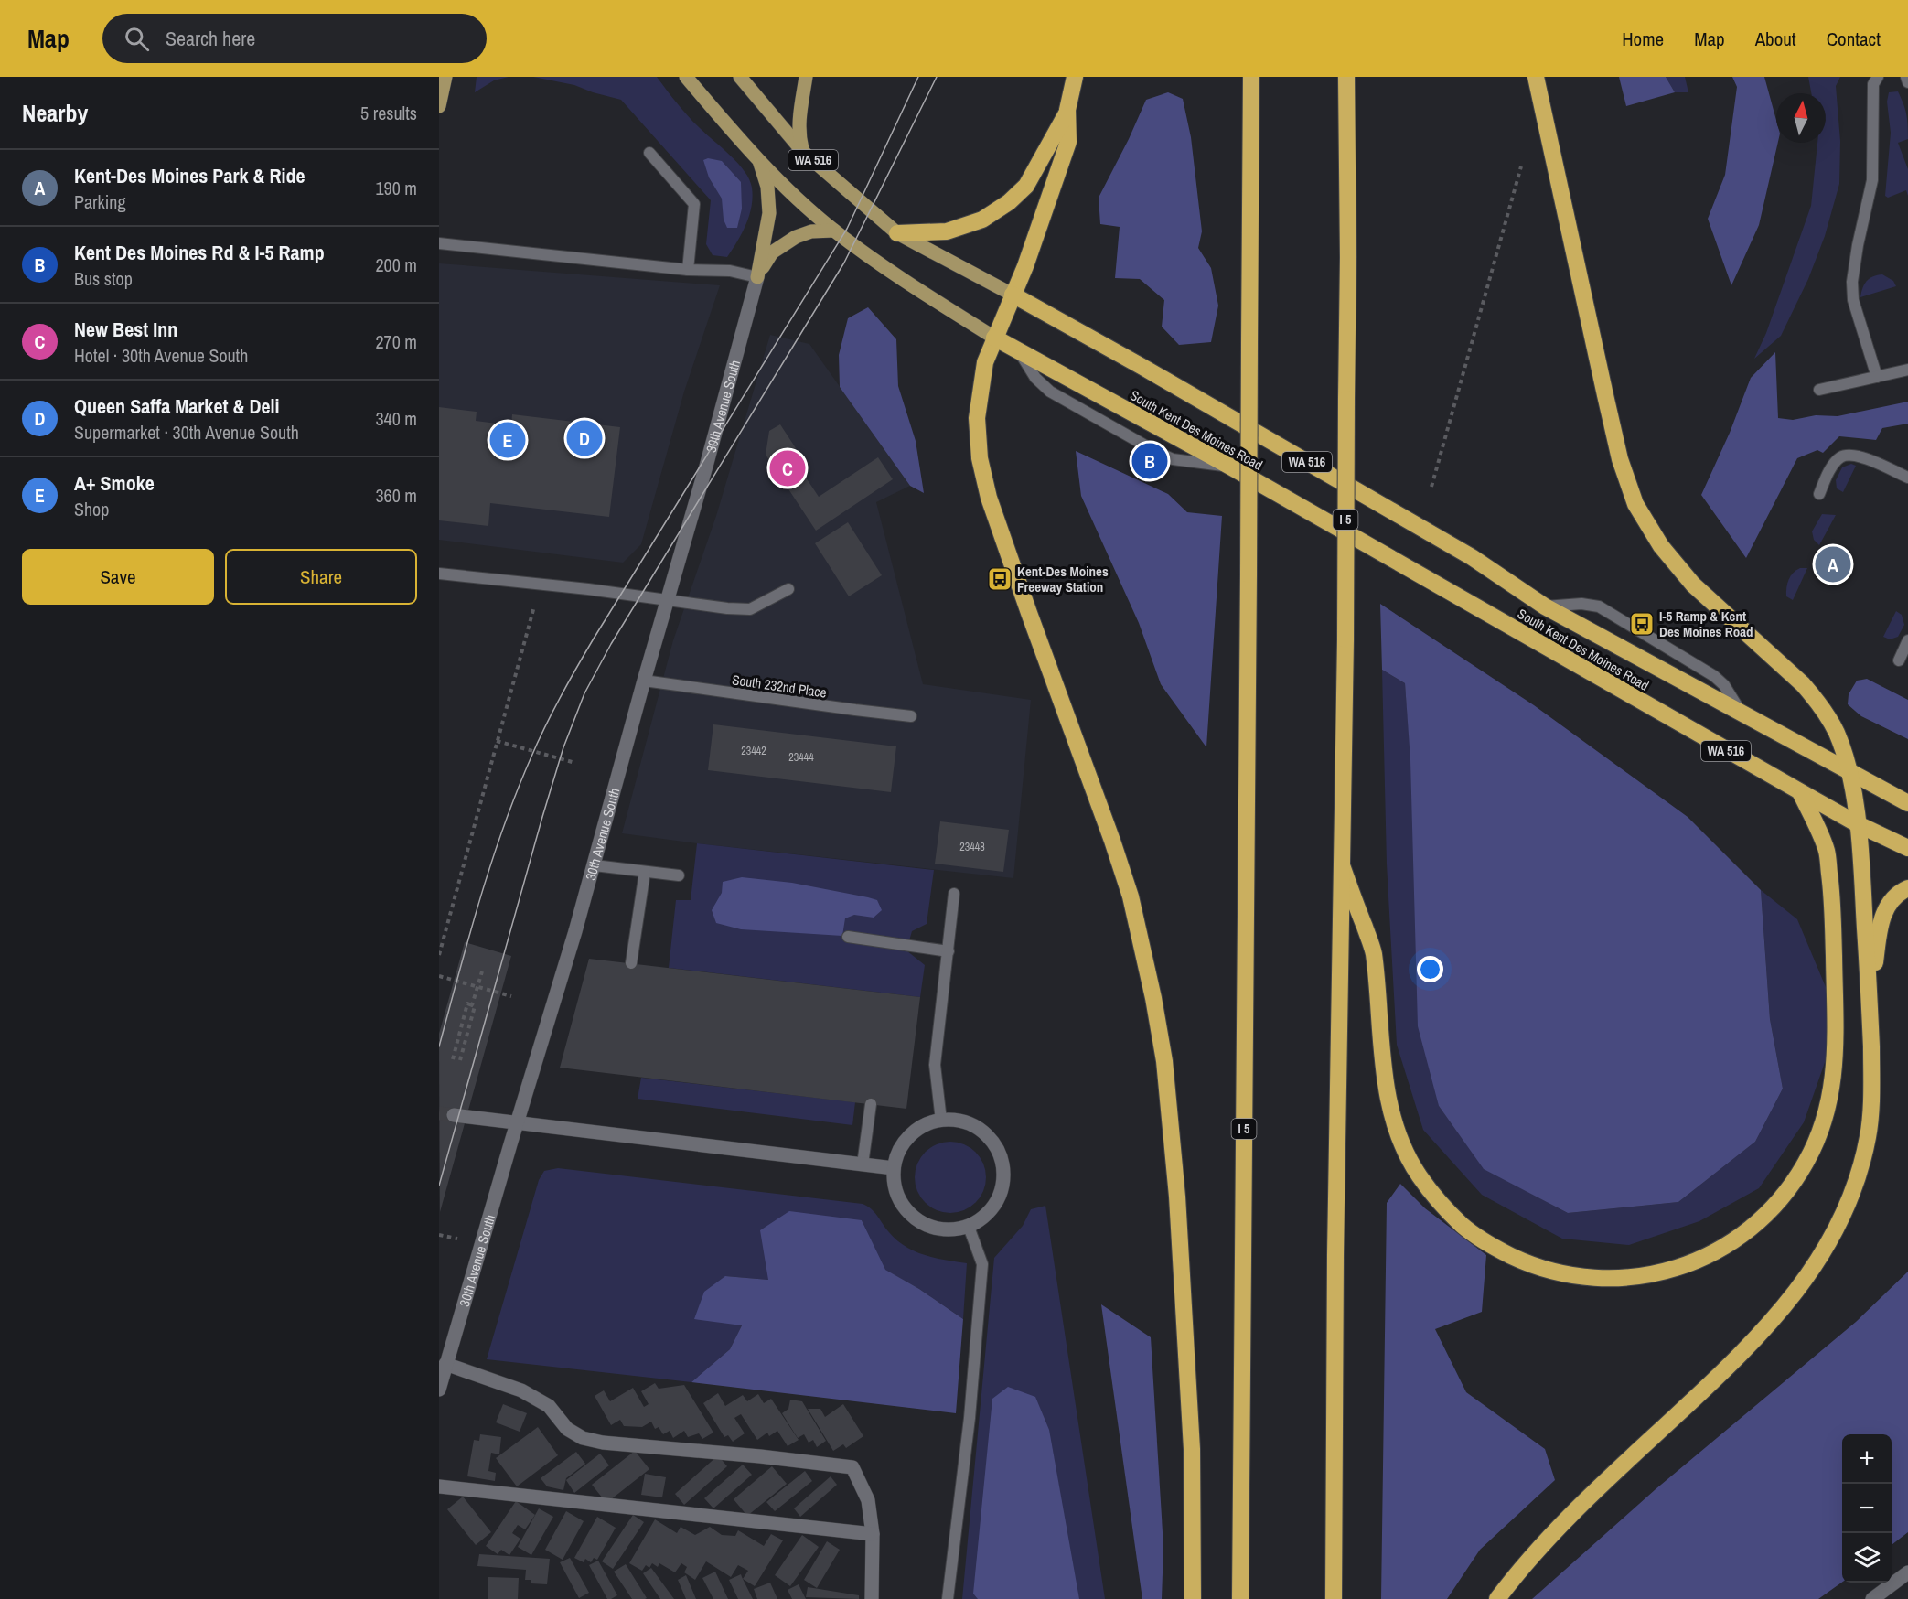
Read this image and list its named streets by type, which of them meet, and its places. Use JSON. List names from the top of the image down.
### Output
{
  "streets": {
    "highway": ["WA 516", "South Kent Des Moines Road", "I 5"],
    "street": ["30th Avenue South"],
    "lane": ["South 232nd Place"]
  },
  "crossings": [
    ["30th Avenue South", "South 232nd Place"]
  ],
  "places": {
    "bus stop": ["Kent-Des Moines Freeway Station", "I-5 Ramp & Kent Des Moines Road"]
  },
  "house_numbers": ["23442", "23444", "23448"],
  "north": "top",
  "page": {
    "header": "Map",
    "search": "Search here",
    "nav": [
      "Home",
      "Map",
      "About",
      "Contact"
    ],
    "heading": ["Nearby", "5 results"],
    "list": [
      {
        "mark": "A",
        "name": "Kent-Des Moines Park & Ride",
        "note": "Parking",
        "value": "190 m"
      },
      {
        "mark": "B",
        "name": "Kent Des Moines Rd & I-5 Ramp",
        "note": "Bus stop",
        "value": "200 m"
      },
      {
        "mark": "C",
        "name": "New Best Inn",
        "note": "Hotel · 30th Avenue South",
        "value": "270 m"
      },
      {
        "mark": "D",
        "name": "Queen Saffa Market & Deli",
        "note": "Supermarket · 30th Avenue South",
        "value": "340 m"
      },
      {
        "mark": "E",
        "name": "A+ Smoke",
        "note": "Shop",
        "value": "360 m"
      }
    ],
    "pins": [
      "D",
      "E",
      "B",
      "C",
      "A"
    ],
    "buttons": ["Save", "Share"],
    "map_buttons": ["+", "−"]
  }
}
